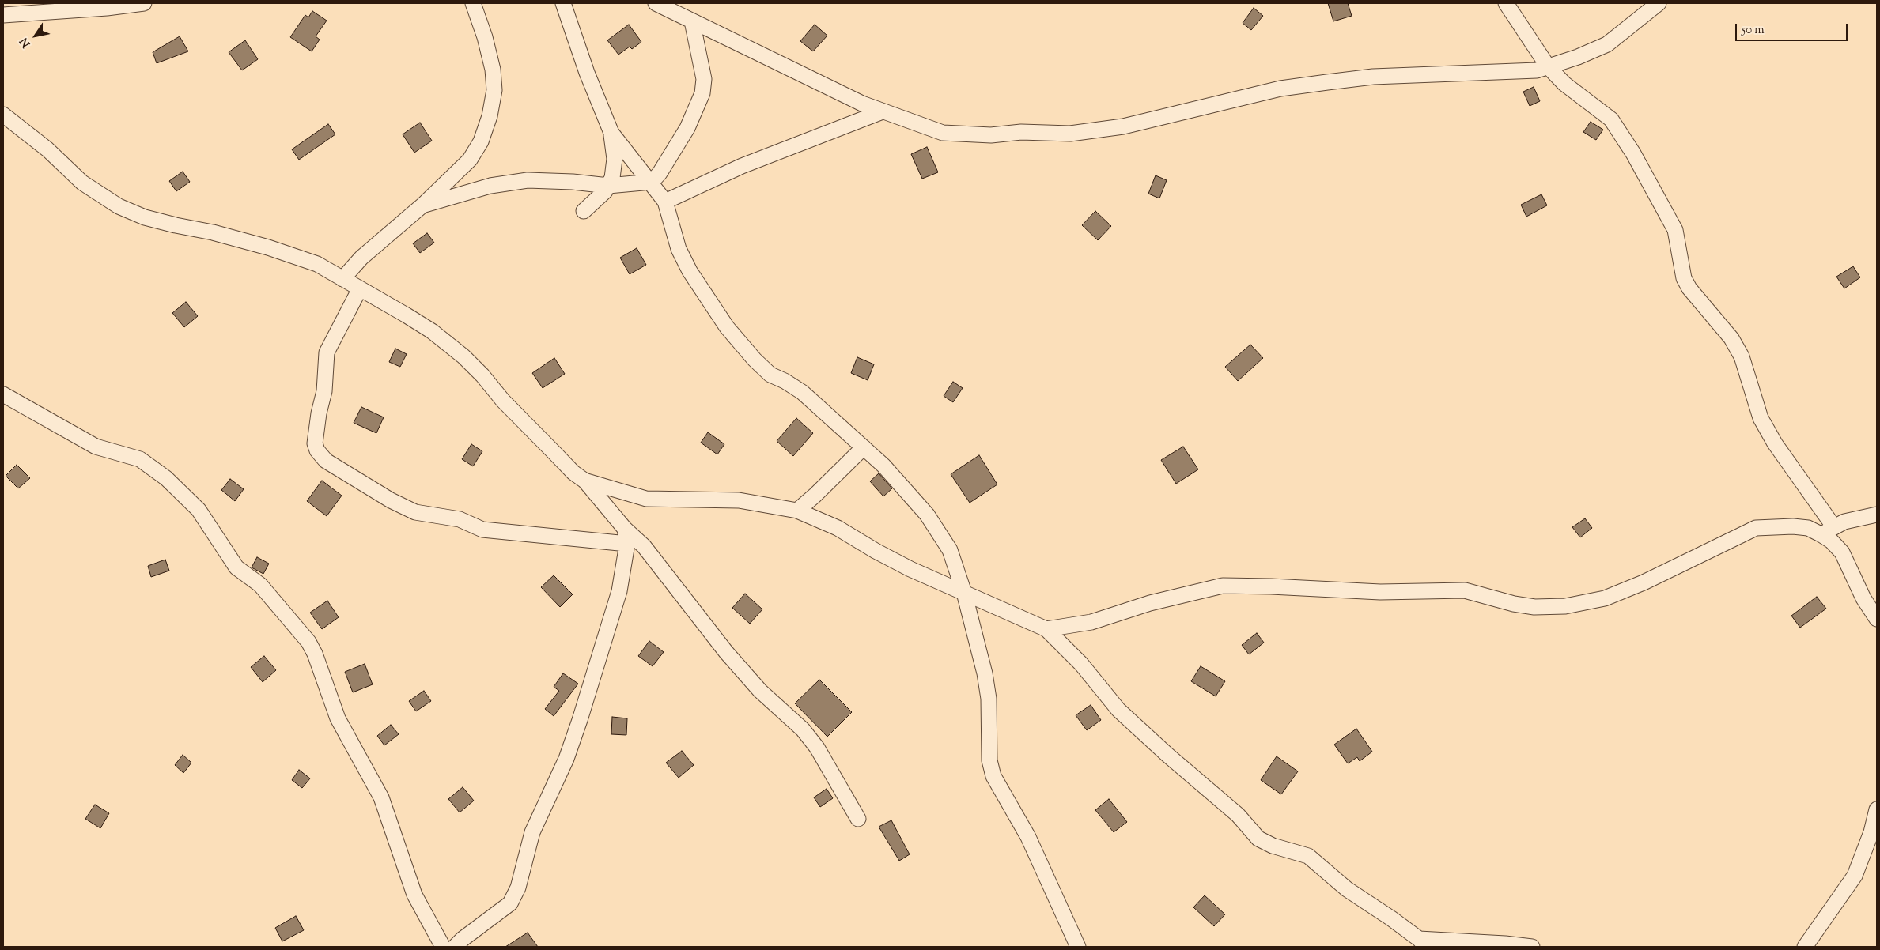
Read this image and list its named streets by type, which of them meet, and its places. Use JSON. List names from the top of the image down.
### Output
{
  "scale_bar": "50 m",
  "north": "bottom left"
}
